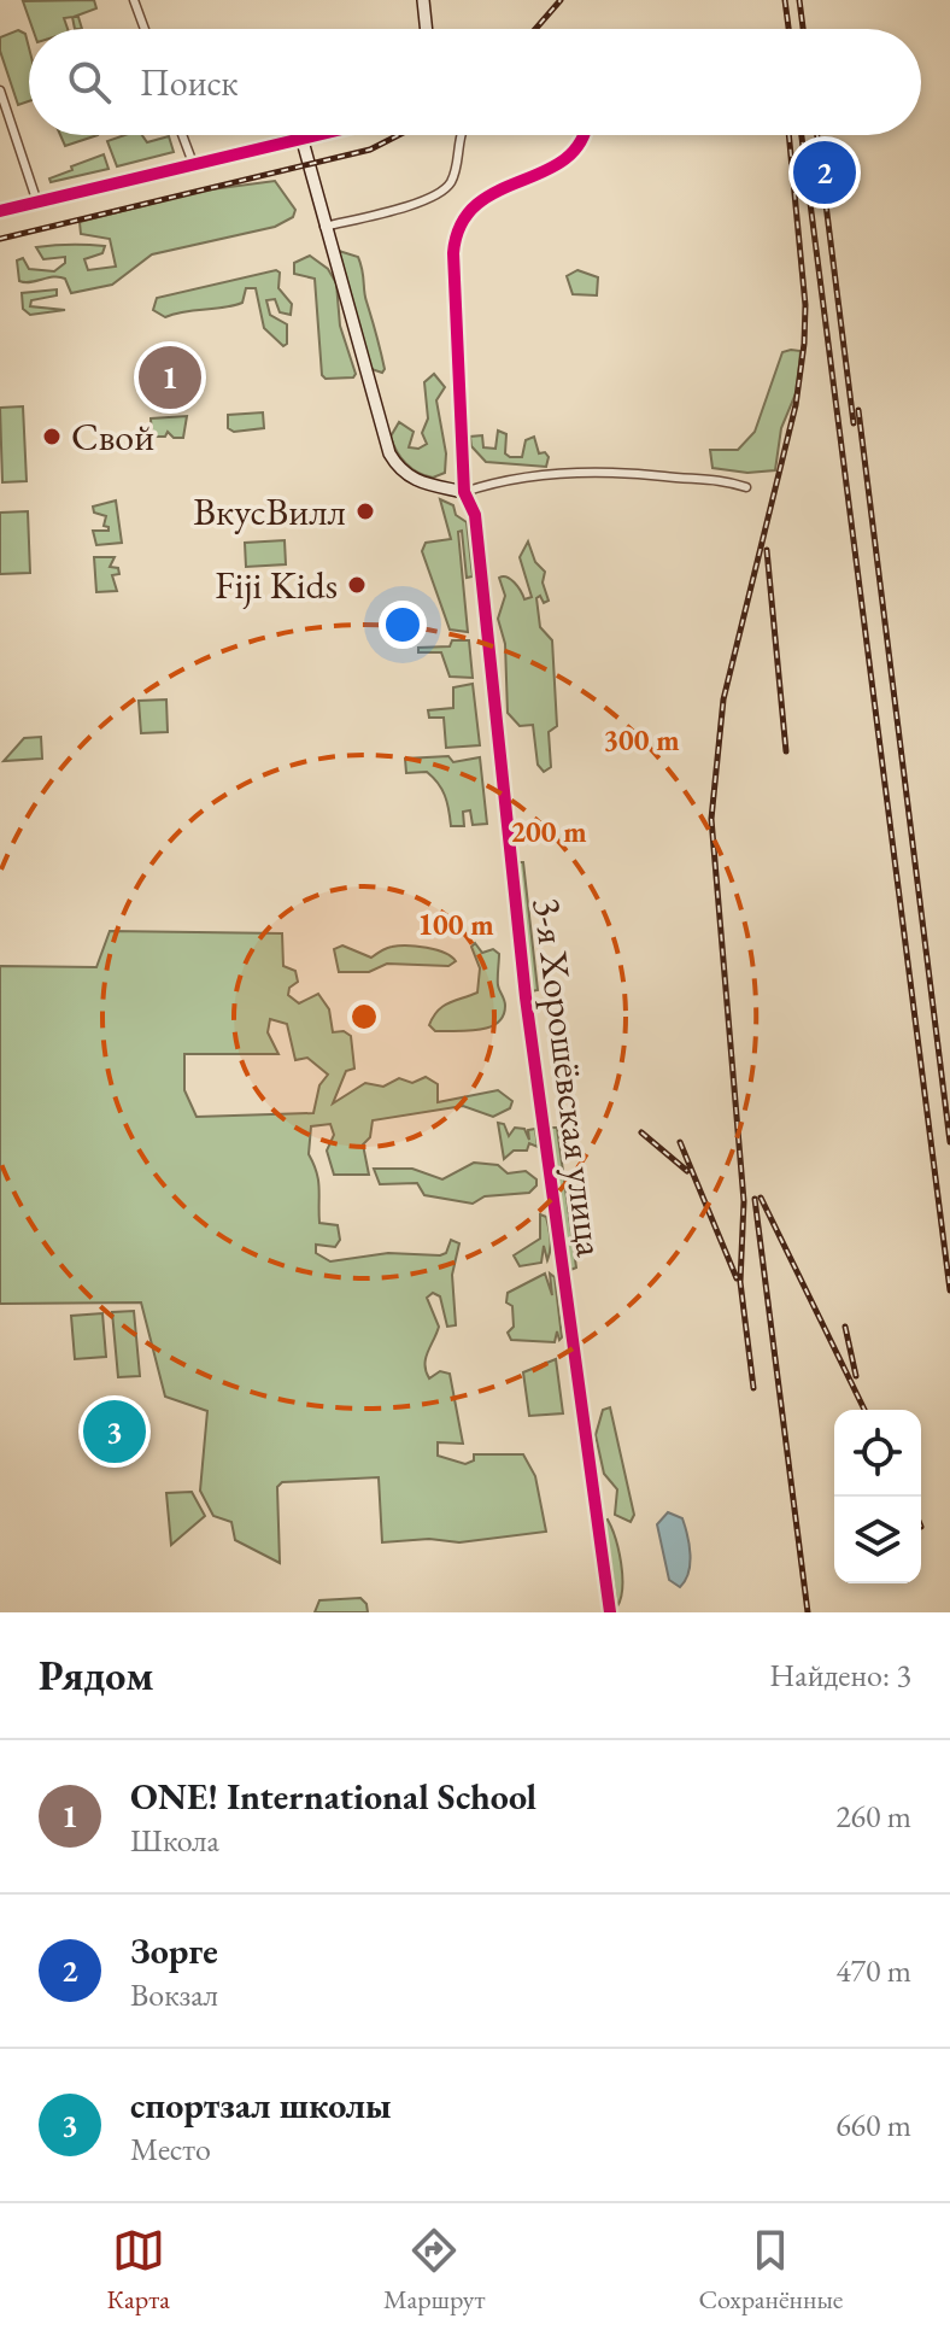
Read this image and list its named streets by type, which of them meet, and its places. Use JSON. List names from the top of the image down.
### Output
{
  "streets": {
    "street": ["3-я Хорошёвская улица"]
  },
  "places": ["Свой", "ВкусВилл", "Fiji Kids"],
  "page": {
    "search": "Поиск",
    "pins": ["2", "1", "3"],
    "heading": ["Рядом", "Найдено: 3"],
    "list": [
      {
        "mark": "1",
        "name": "ONE! International School",
        "note": "Школа",
        "value": "260 m"
      },
      {
        "mark": "2",
        "name": "Зорге",
        "note": "Вокзал",
        "value": "470 m"
      },
      {
        "mark": "3",
        "name": "спортзал школы",
        "note": "Место",
        "value": "660 m"
      }
    ],
    "nav": ["Карта", "Маршрут", "Сохранённые"]
  },
  "rings": ["300 m", "200 m", "100 m"]
}
